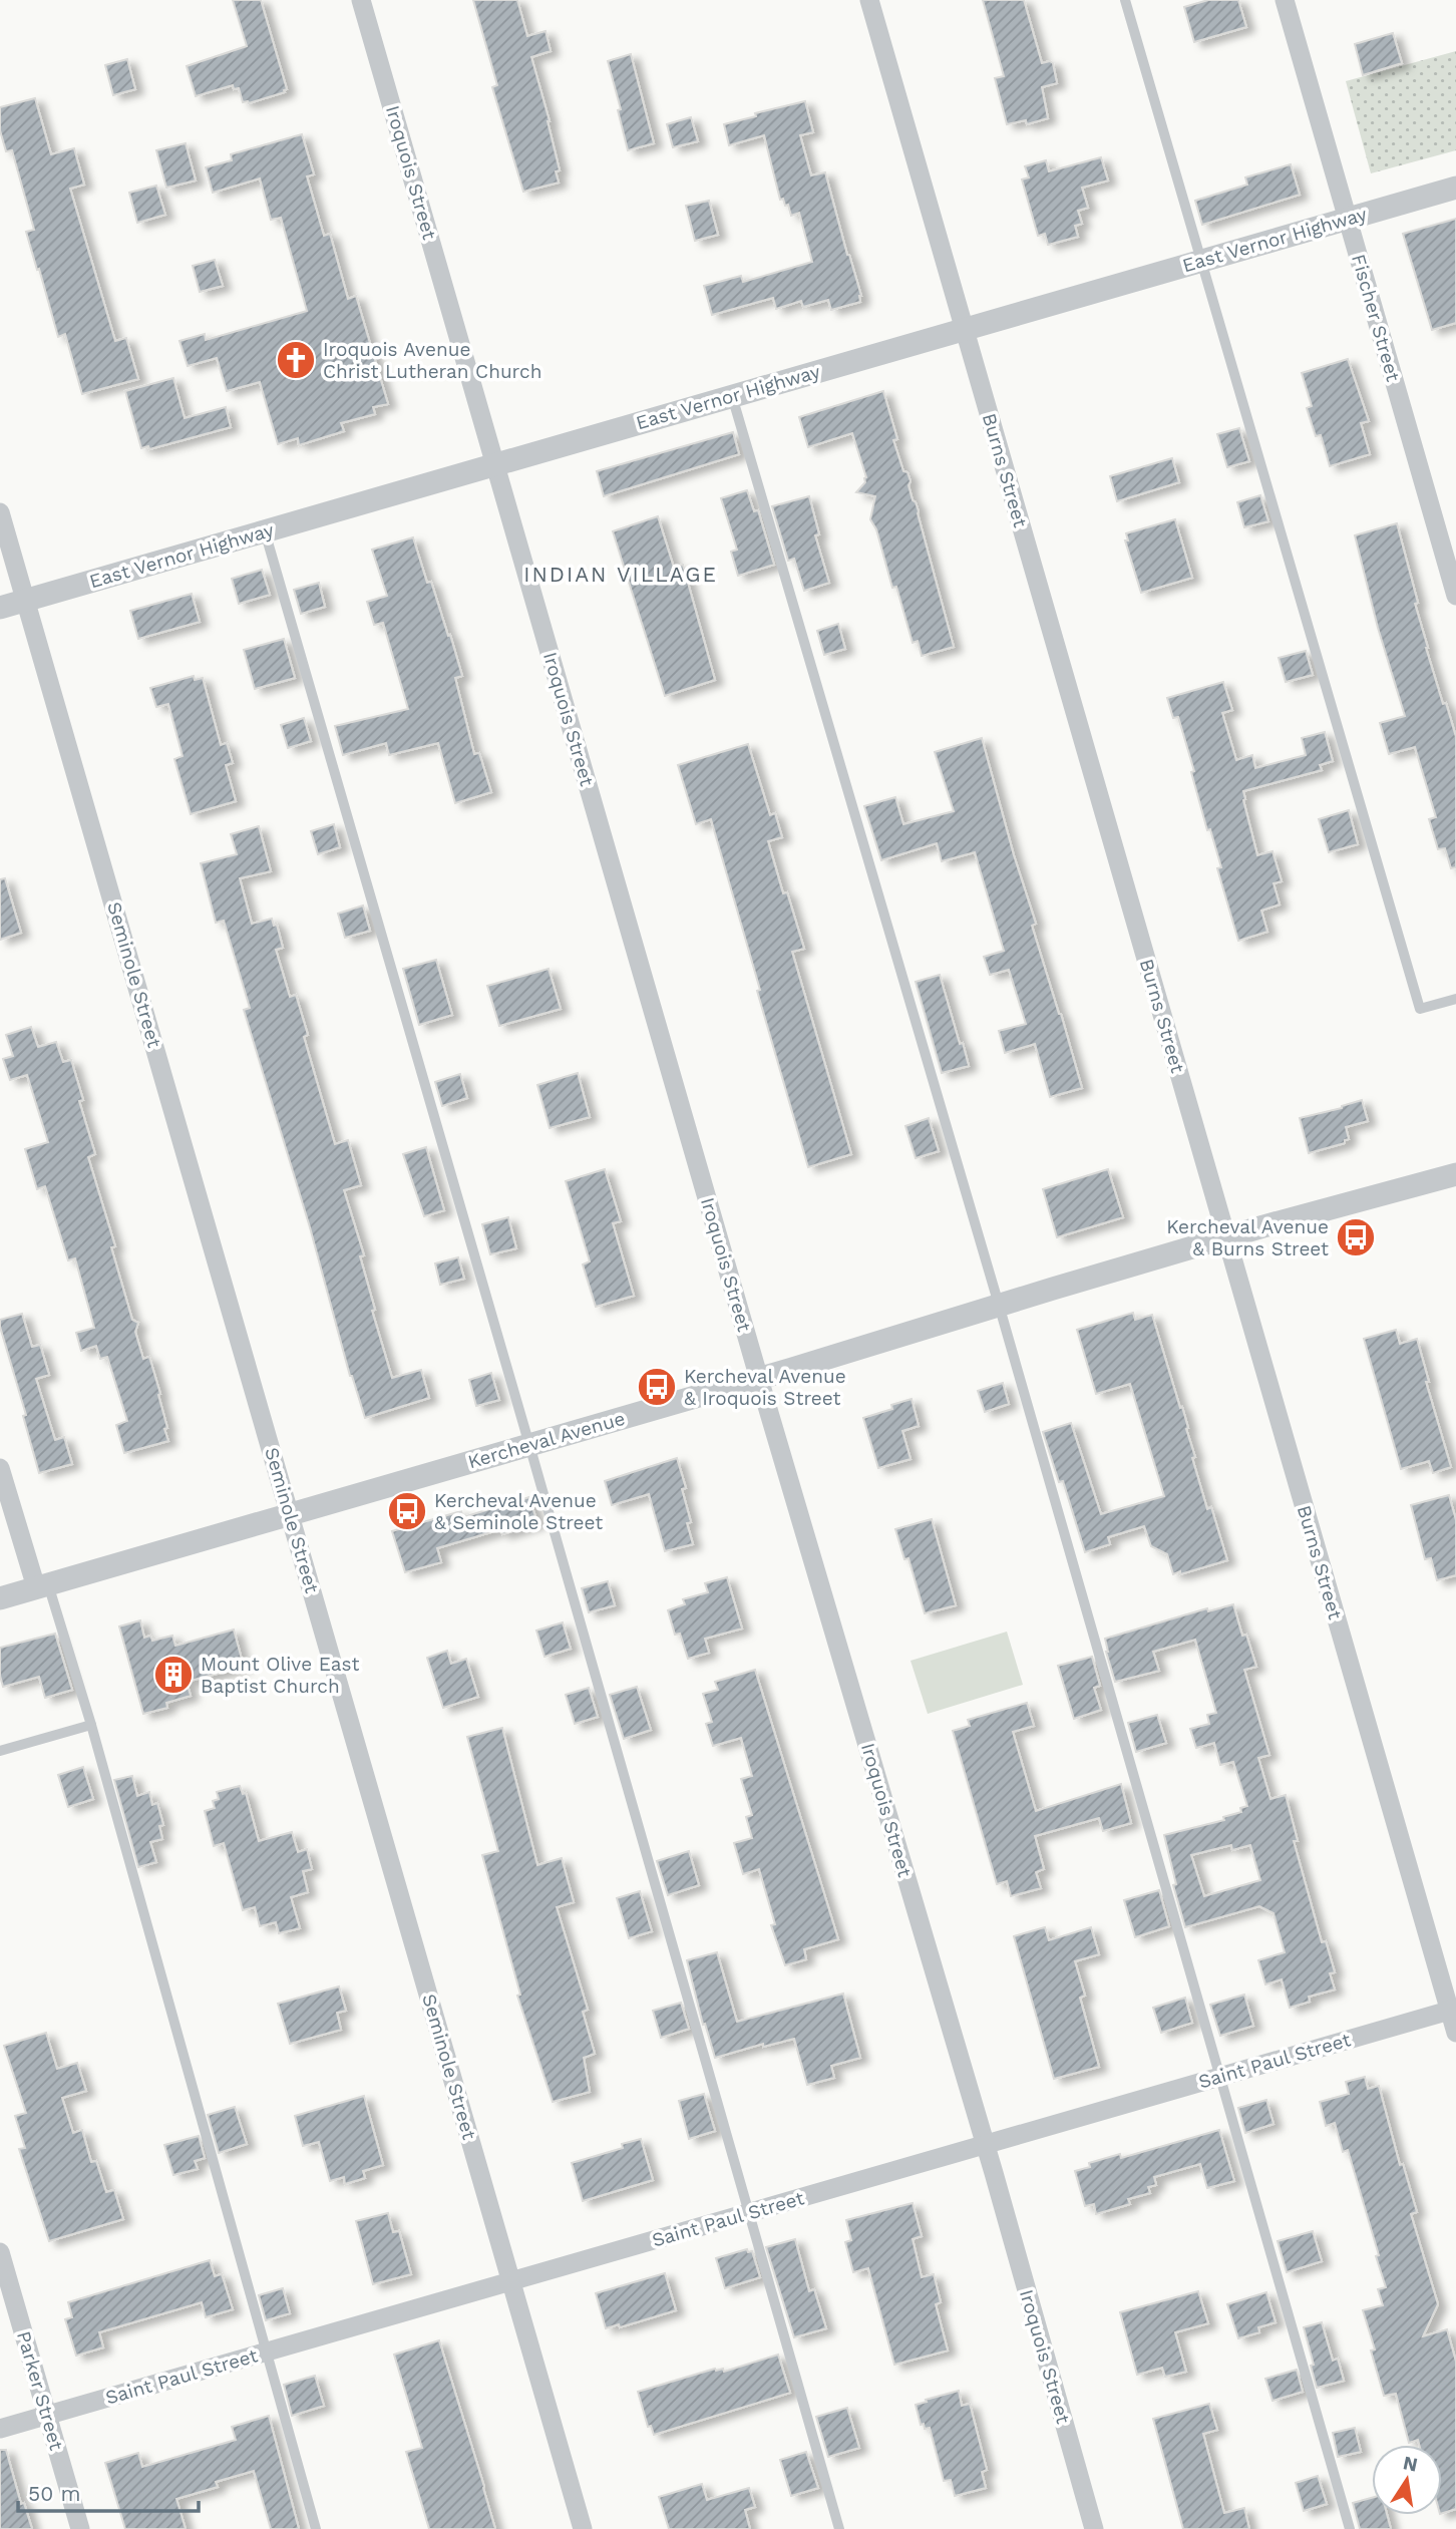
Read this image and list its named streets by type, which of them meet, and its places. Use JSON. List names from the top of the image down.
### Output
{
  "streets": {
    "street": [
      "Iroquois Street",
      "East Vernor Highway",
      "Fischer Street",
      "Burns Street",
      "Seminole Street",
      "Kercheval Avenue",
      "Saint Paul Street",
      "Parker Street"
    ]
  },
  "crossings": [
    ["Iroquois Street", "East Vernor Highway"],
    ["Iroquois Street", "Kercheval Avenue"],
    ["Iroquois Street", "Saint Paul Street"],
    ["East Vernor Highway", "Fischer Street"],
    ["East Vernor Highway", "Burns Street"],
    ["East Vernor Highway", "Seminole Street"],
    ["Burns Street", "Kercheval Avenue"],
    ["Burns Street", "Saint Paul Street"],
    ["Seminole Street", "Kercheval Avenue"],
    ["Seminole Street", "Saint Paul Street"],
    ["Saint Paul Street", "Parker Street"]
  ],
  "districts": ["INDIAN VILLAGE"],
  "places": {
    "church": ["Iroquois Avenue Christ Lutheran Church"],
    "bus stop": ["Kercheval Avenue & Burns Street", "Kercheval Avenue & Iroquois Street", "Kercheval Avenue & Seminole Street"],
    "building": ["Mount Olive East Baptist Church"]
  },
  "scale_bar": "50 m",
  "north": "top"
}
